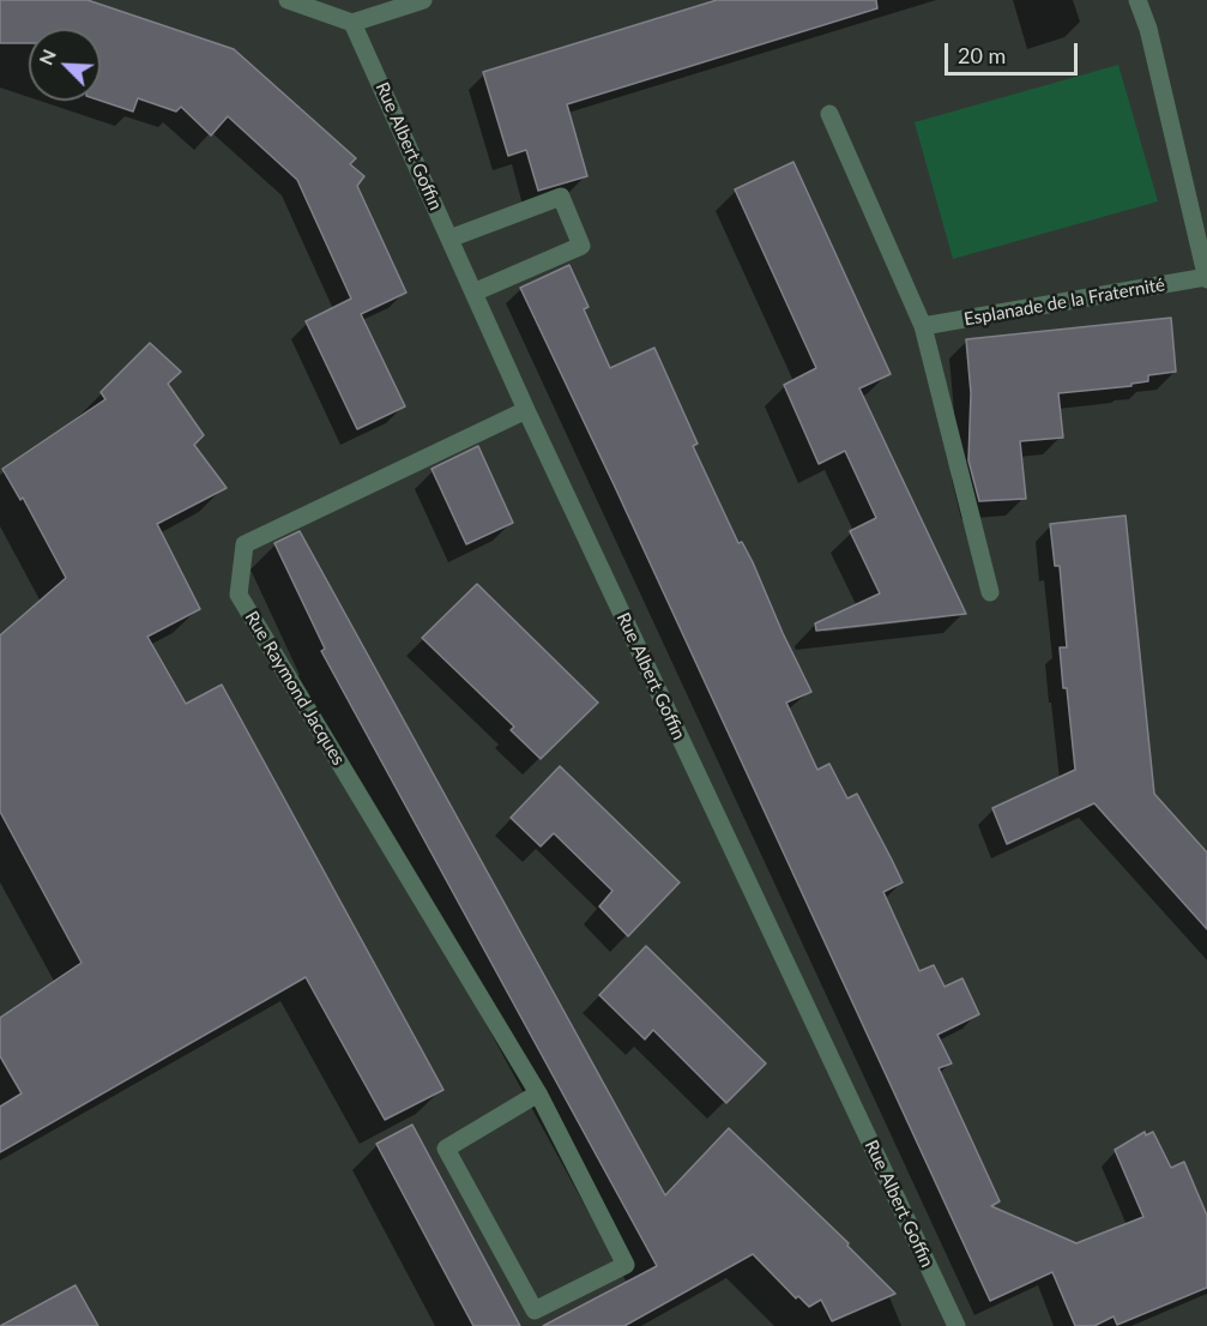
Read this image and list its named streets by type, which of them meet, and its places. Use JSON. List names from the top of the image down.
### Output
{
  "streets": {
    "street": ["Rue Albert Goffin", "Esplanade de la Fraternité", "Rue Raymond Jacques"]
  },
  "crossings": [
    ["Rue Albert Goffin", "Rue Raymond Jacques"]
  ],
  "scale_bar": "20 m",
  "north": "top left"
}
